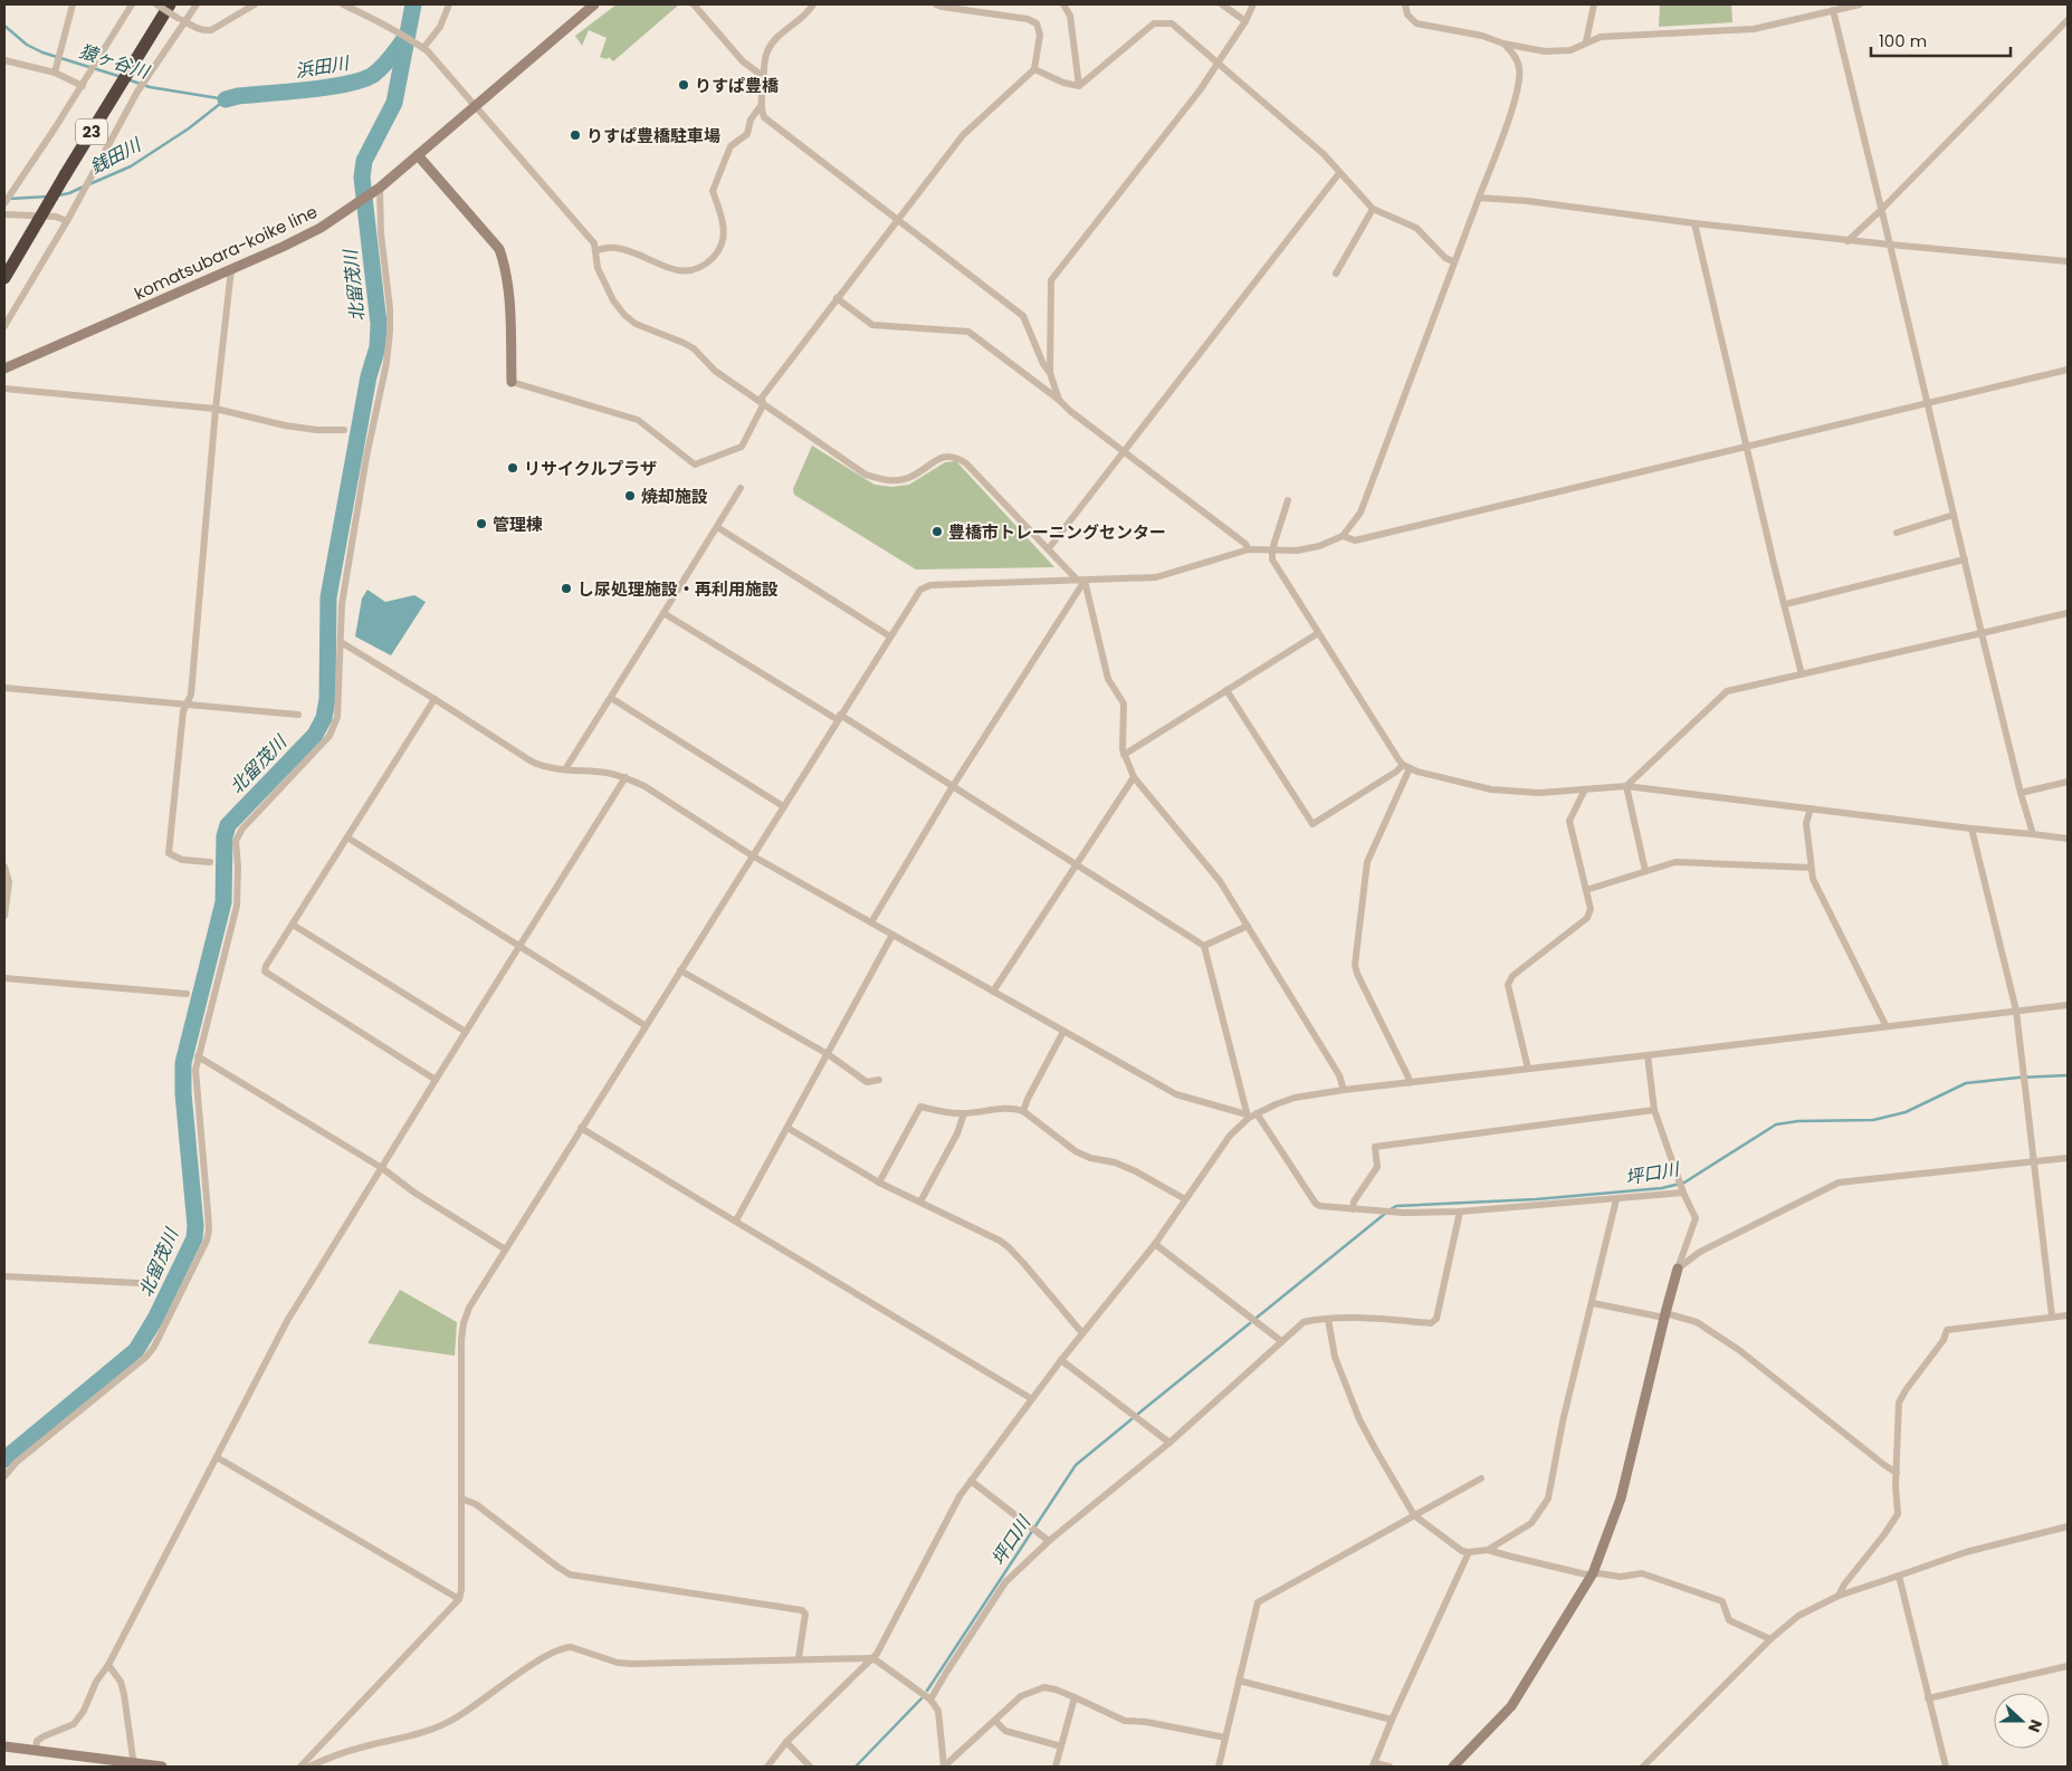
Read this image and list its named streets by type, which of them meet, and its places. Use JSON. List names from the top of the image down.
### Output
{
  "streets": {
    "highway": ["23"],
    "street": ["komatsubara-koike line"]
  },
  "water": [
    "猿ヶ谷川",
    "浜田川",
    "銭田川",
    "北留茂川",
    "坪口川"
  ],
  "places": [
    "りすぱ豊橋",
    "りすぱ豊橋駐車場",
    "リサイクルプラザ",
    "焼却施設",
    "管理棟",
    "豊橋市トレーニングセンター",
    "し尿処理施設・再利用施設"
  ],
  "scale_bar": "100 m",
  "north": "right"
}
